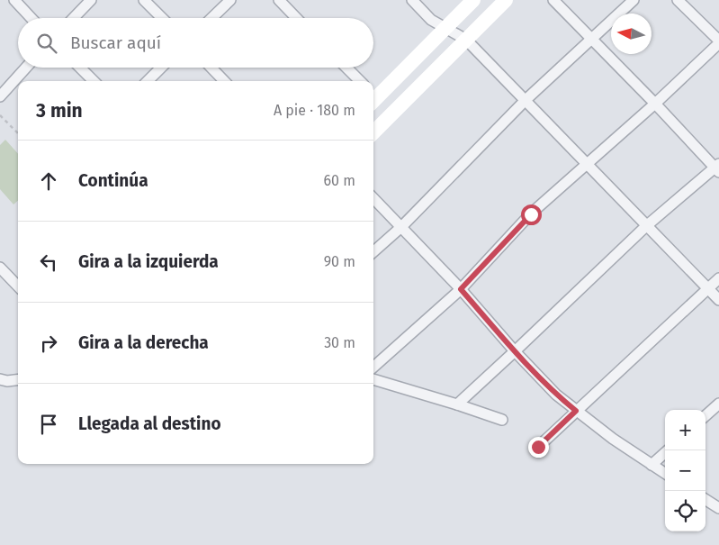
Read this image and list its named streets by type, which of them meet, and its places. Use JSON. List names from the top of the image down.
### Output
{
  "north": "left",
  "page": {
    "search": "Buscar aquí",
    "heading": ["3 min", "A pie · 180 m"],
    "list": [
      ["Continúa", "60 m"],
      ["Gira a la izquierda", "90 m"],
      ["Gira a la derecha", "30 m"],
      "Llegada al destino"
    ],
    "map_buttons": ["+", "−"]
  }
}
